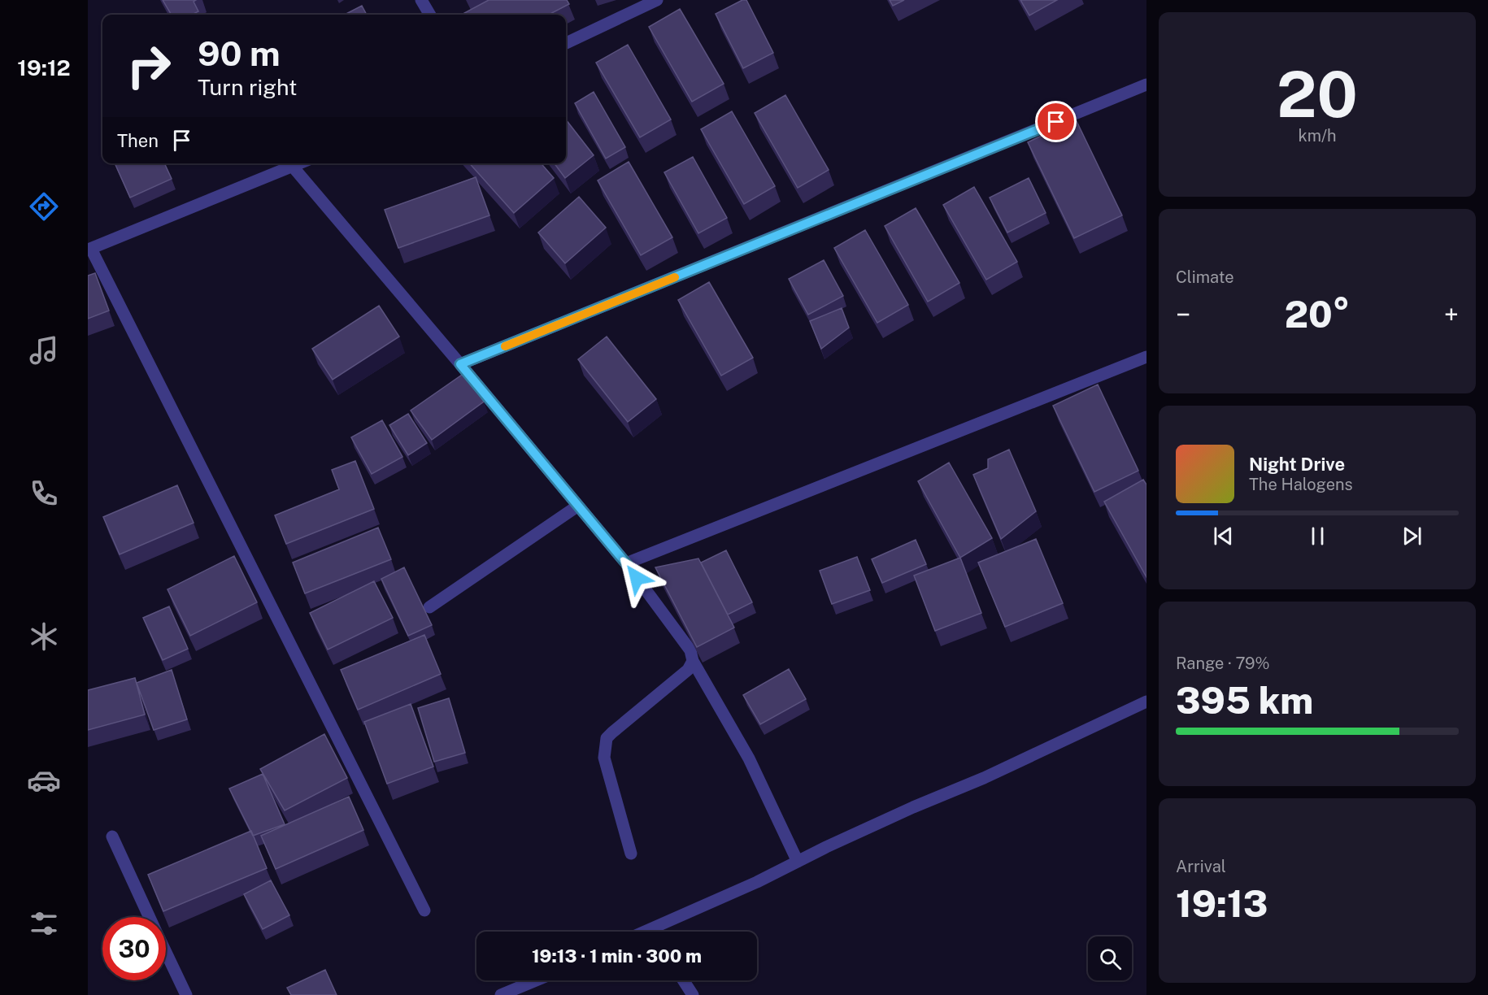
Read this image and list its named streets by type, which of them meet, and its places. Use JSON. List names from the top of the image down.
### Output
{
  "page": {
    "tabs": "19:12",
    "tile": [
      ["20", "km/h"],
      "Climate",
      ["Range · 79%", "395 km"],
      ["Arrival", "19:13"]
    ],
    "turn": ["90 m", "Turn right"],
    "then": "Then",
    "heat": ["−", "20°", "+"],
    "song": ["Night Drive", "The Halogens"],
    "limit": "30",
    "trip": "19:13 · 1 min · 300 m"
  }
}
